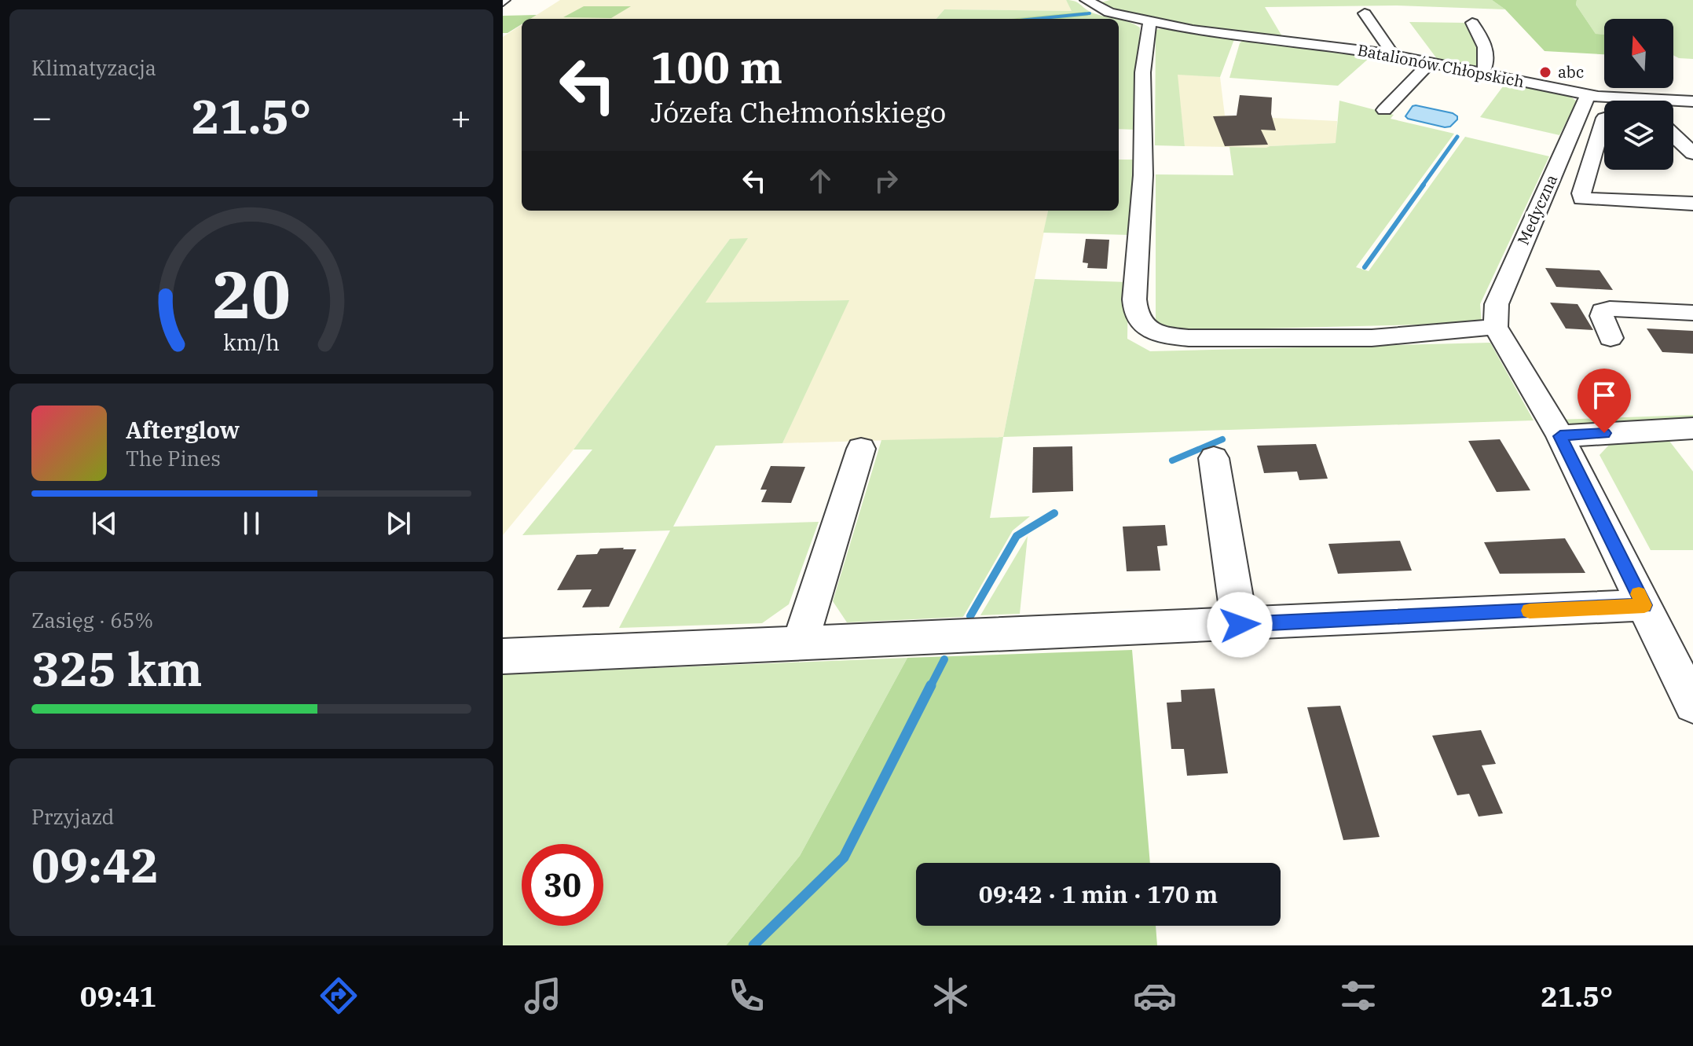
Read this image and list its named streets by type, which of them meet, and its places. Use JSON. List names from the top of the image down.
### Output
{
  "streets": {
    "street": ["Batalionów Chłopskich", "Medyczna"]
  },
  "crossings": [
    ["Batalionów Chłopskich", "Medyczna"]
  ],
  "places": ["abc"],
  "north": "top",
  "page": {
    "tile": [
      "Klimatyzacja",
      ["Zasięg · 65%", "325 km"],
      ["Przyjazd", "09:42"]
    ],
    "turn": ["100 m", "Józefa Chełmońskiego"],
    "heat": ["−", "21.5°", "+"],
    "song": ["Afterglow", "The Pines"],
    "limit": "30",
    "trip": "09:42 · 1 min · 170 m",
    "tabs": ["09:41", "21.5°"],
    "gauge": ["20", "km/h"]
  }
}
